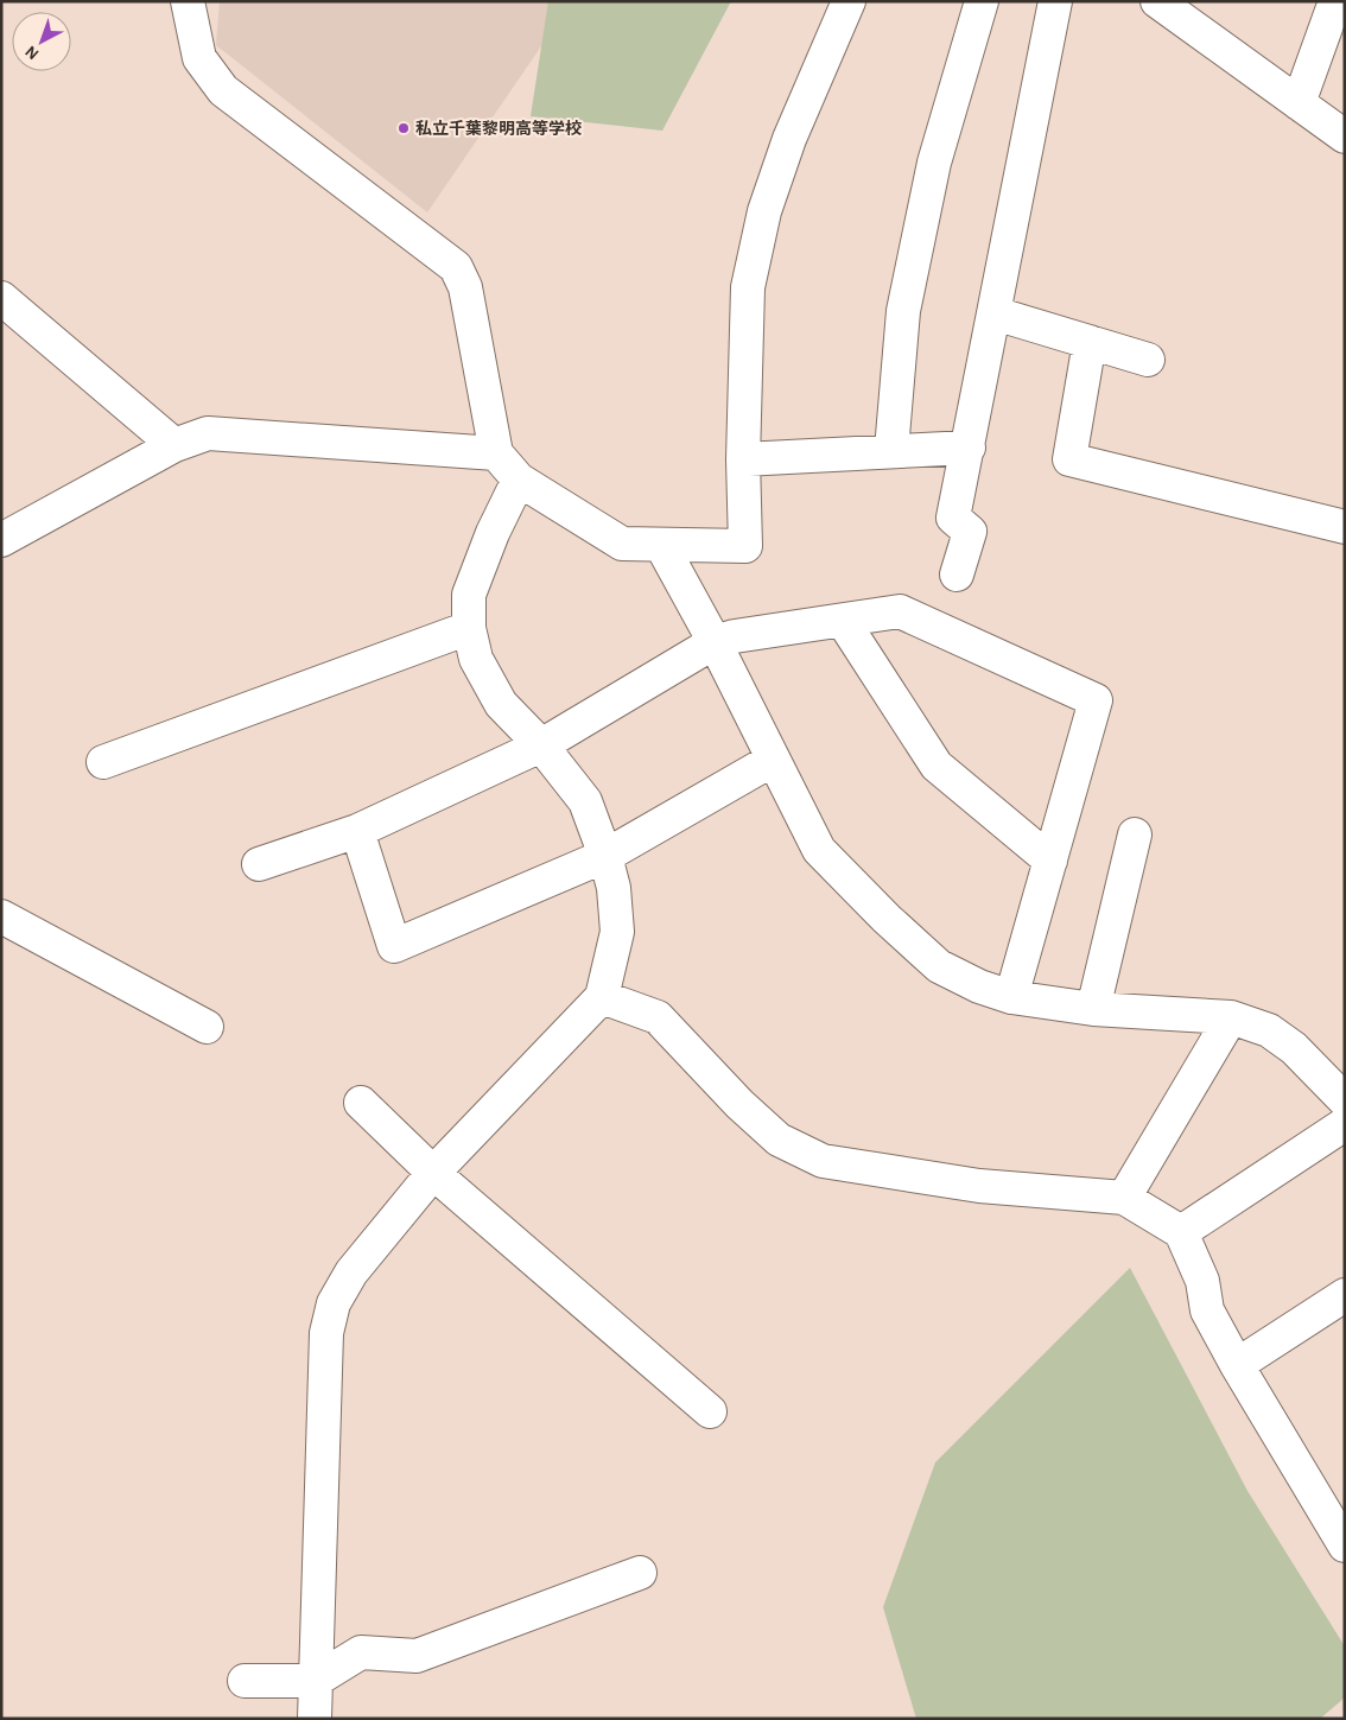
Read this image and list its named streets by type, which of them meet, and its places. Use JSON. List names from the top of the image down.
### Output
{
  "places": ["私立千葉黎明高等学校"],
  "north": "bottom left"
}
